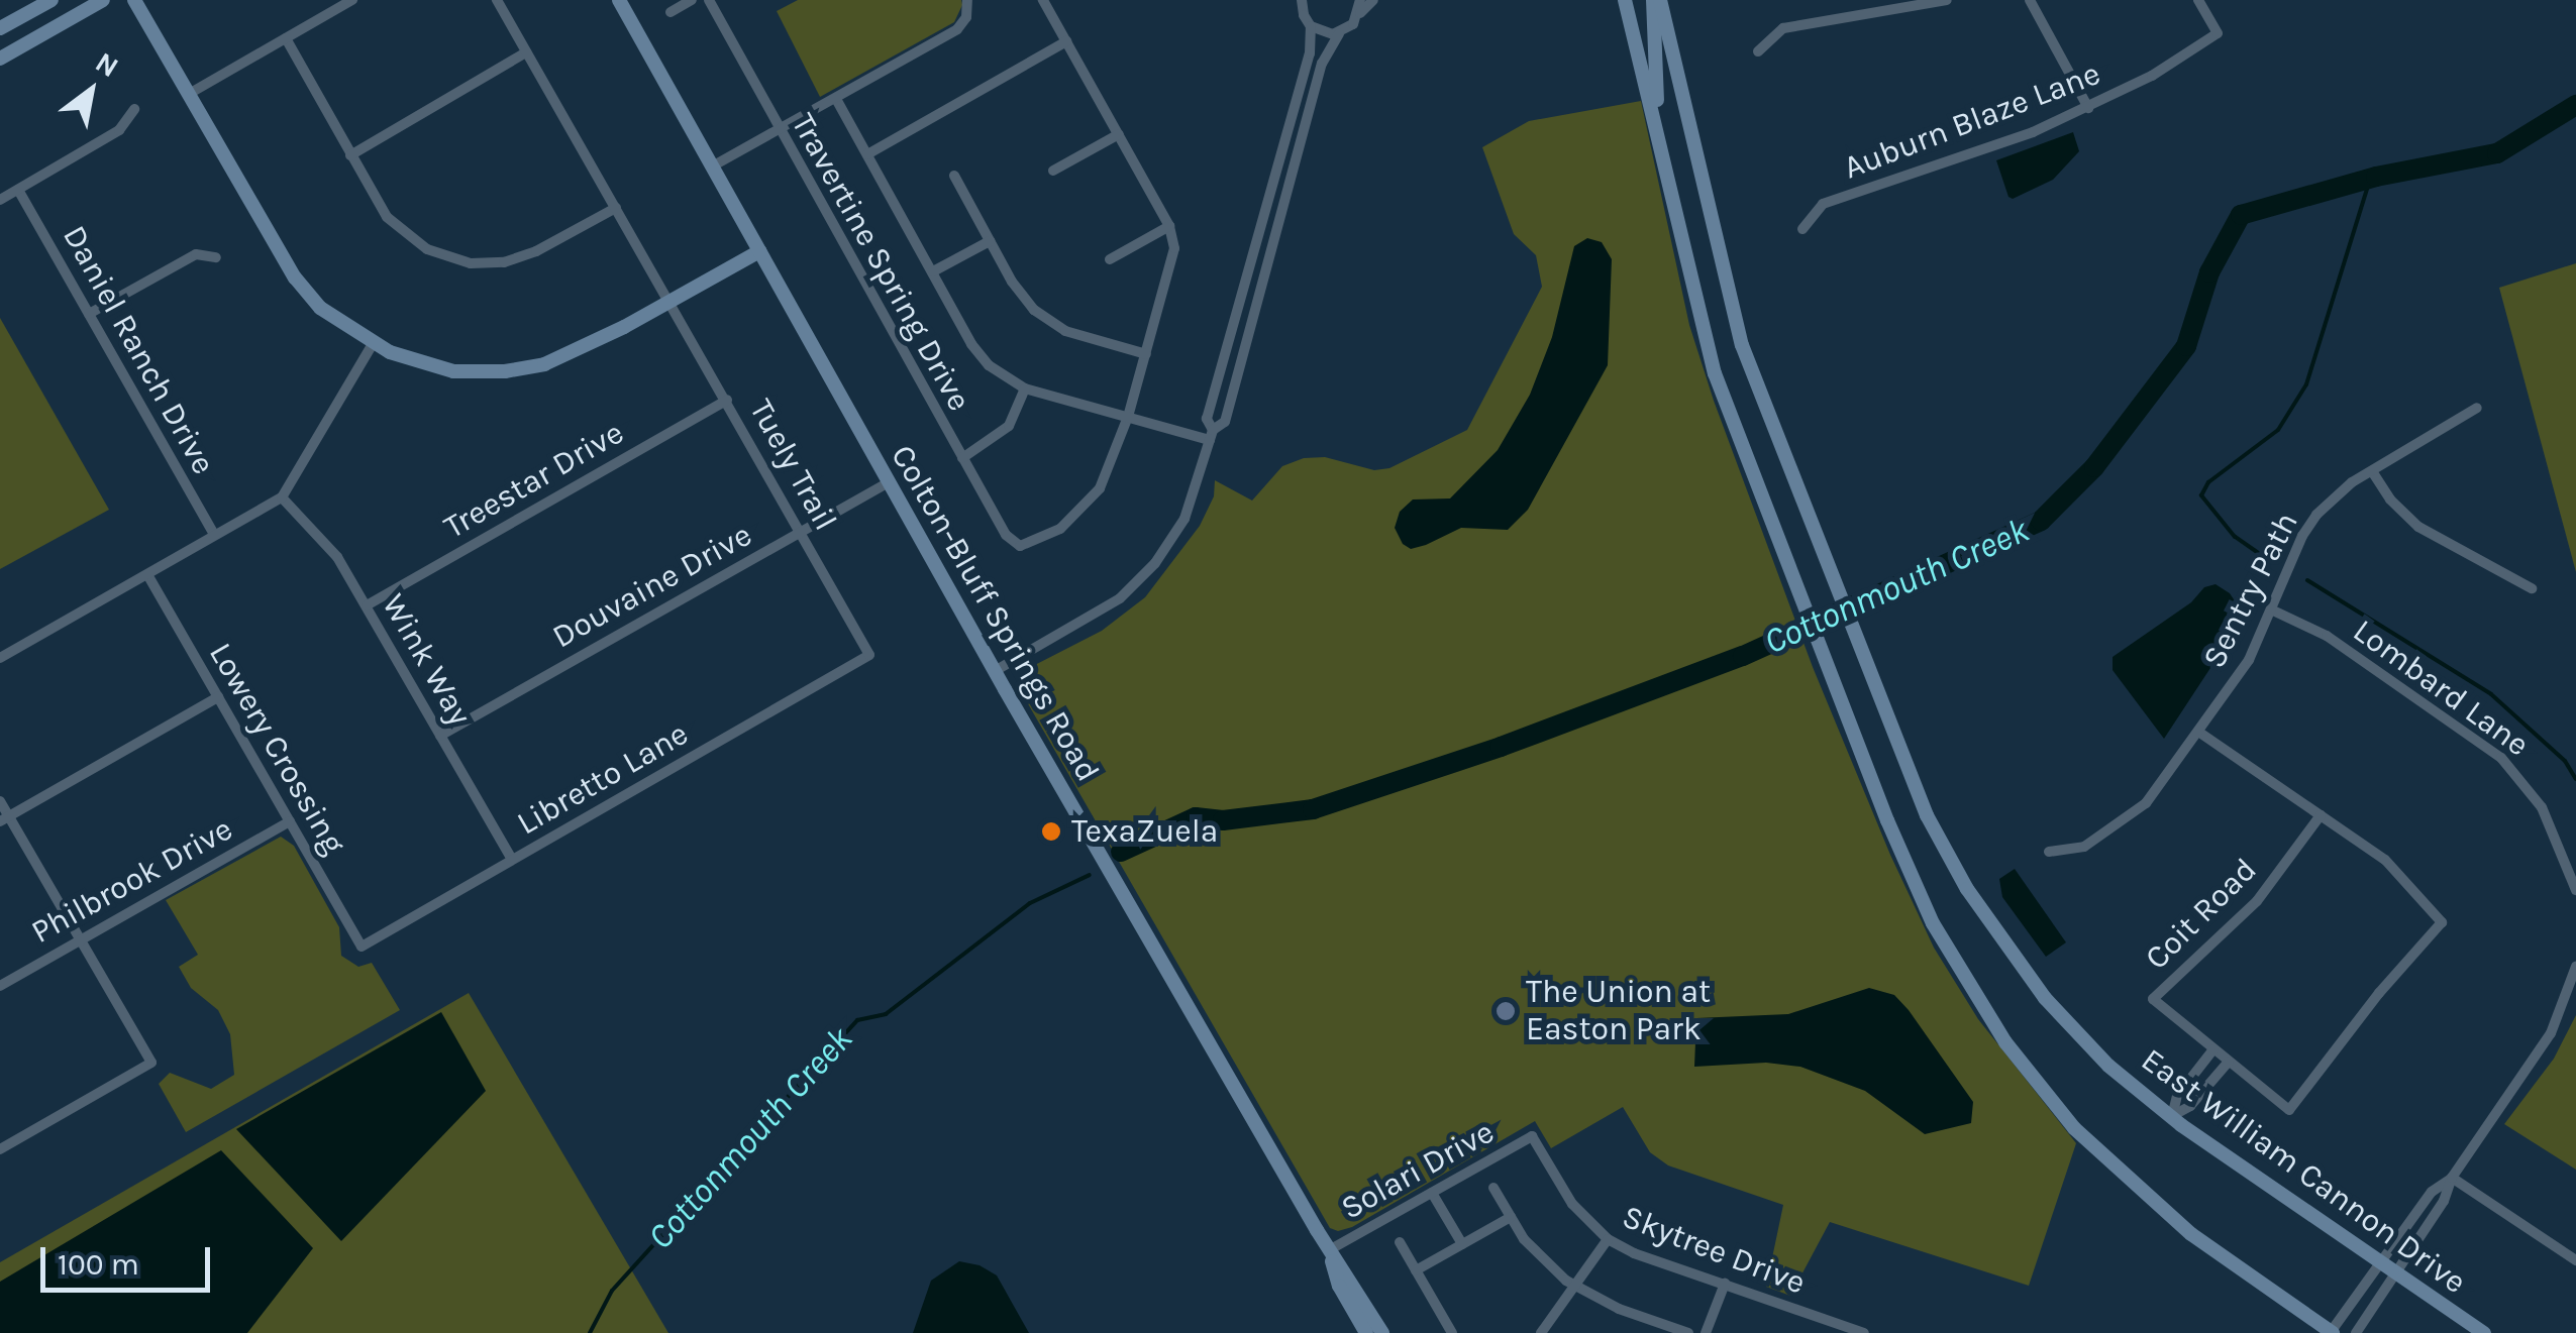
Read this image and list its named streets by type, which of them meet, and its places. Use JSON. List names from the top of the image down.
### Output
{
  "streets": {
    "street": [
      "Auburn Blaze Lane",
      "Travertine Spring Drive",
      "Daniel Ranch Drive",
      "Tuely Trail",
      "Treestar Drive",
      "Douvaine Drive",
      "Sentry Path",
      "Colton-Bluff Springs Road",
      "Wink Way",
      "Lombard Lane",
      "Lowery Crossing",
      "Libretto Lane",
      "Philbrook Drive",
      "Coit Road",
      "Solari Drive",
      "East William Cannon Drive",
      "Skytree Drive"
    ]
  },
  "crossings": [
    ["Tuely Trail", "Treestar Drive"],
    ["Tuely Trail", "Douvaine Drive"],
    ["Tuely Trail", "Libretto Lane"],
    ["Treestar Drive", "Wink Way"],
    ["Douvaine Drive", "Colton-Bluff Springs Road"],
    ["Douvaine Drive", "Wink Way"],
    ["Sentry Path", "Lombard Lane"],
    ["Colton-Bluff Springs Road", "Solari Drive"],
    ["Wink Way", "Libretto Lane"],
    ["Lowery Crossing", "Libretto Lane"],
    ["Lowery Crossing", "Philbrook Drive"],
    ["Solari Drive", "Skytree Drive"]
  ],
  "water": ["Cottonmouth Creek"],
  "places": ["TexaZuela", "The Union at Easton Park"],
  "scale_bar": "100 m",
  "north": "top right"
}
